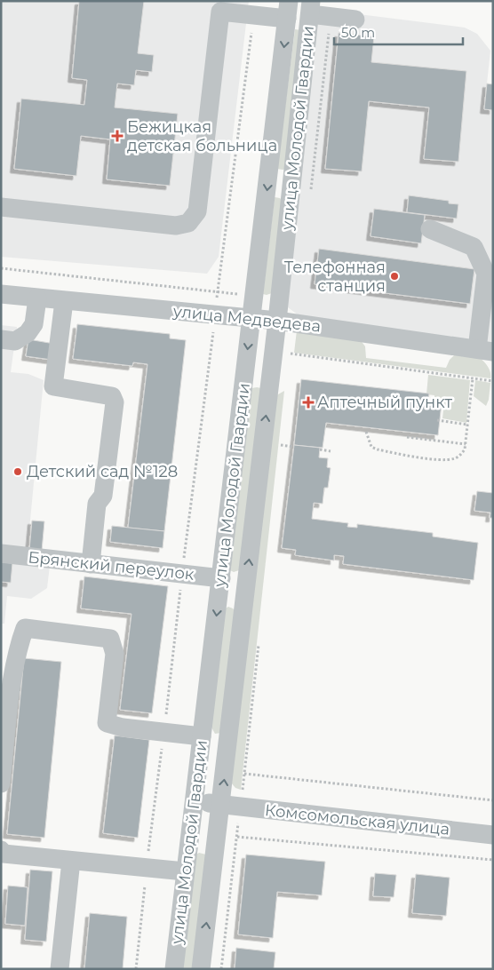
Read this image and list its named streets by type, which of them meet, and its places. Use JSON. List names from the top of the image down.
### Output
{
  "streets": {
    "street": [
      "улица Молодой Гвардии",
      "улица Медведева",
      "Брянский переулок",
      "Комсомольская улица"
    ]
  },
  "crossings": [
    ["улица Молодой Гвардии", "улица Медведева"],
    ["улица Молодой Гвардии", "Брянский переулок"],
    ["улица Молодой Гвардии", "Комсомольская улица"]
  ],
  "places": {
    "health": ["Бежицкая детская больница", "Аптечный пункт"],
    "other": ["Телефонная станция", "Детский сад №128"]
  },
  "scale_bar": "50 m"
}
